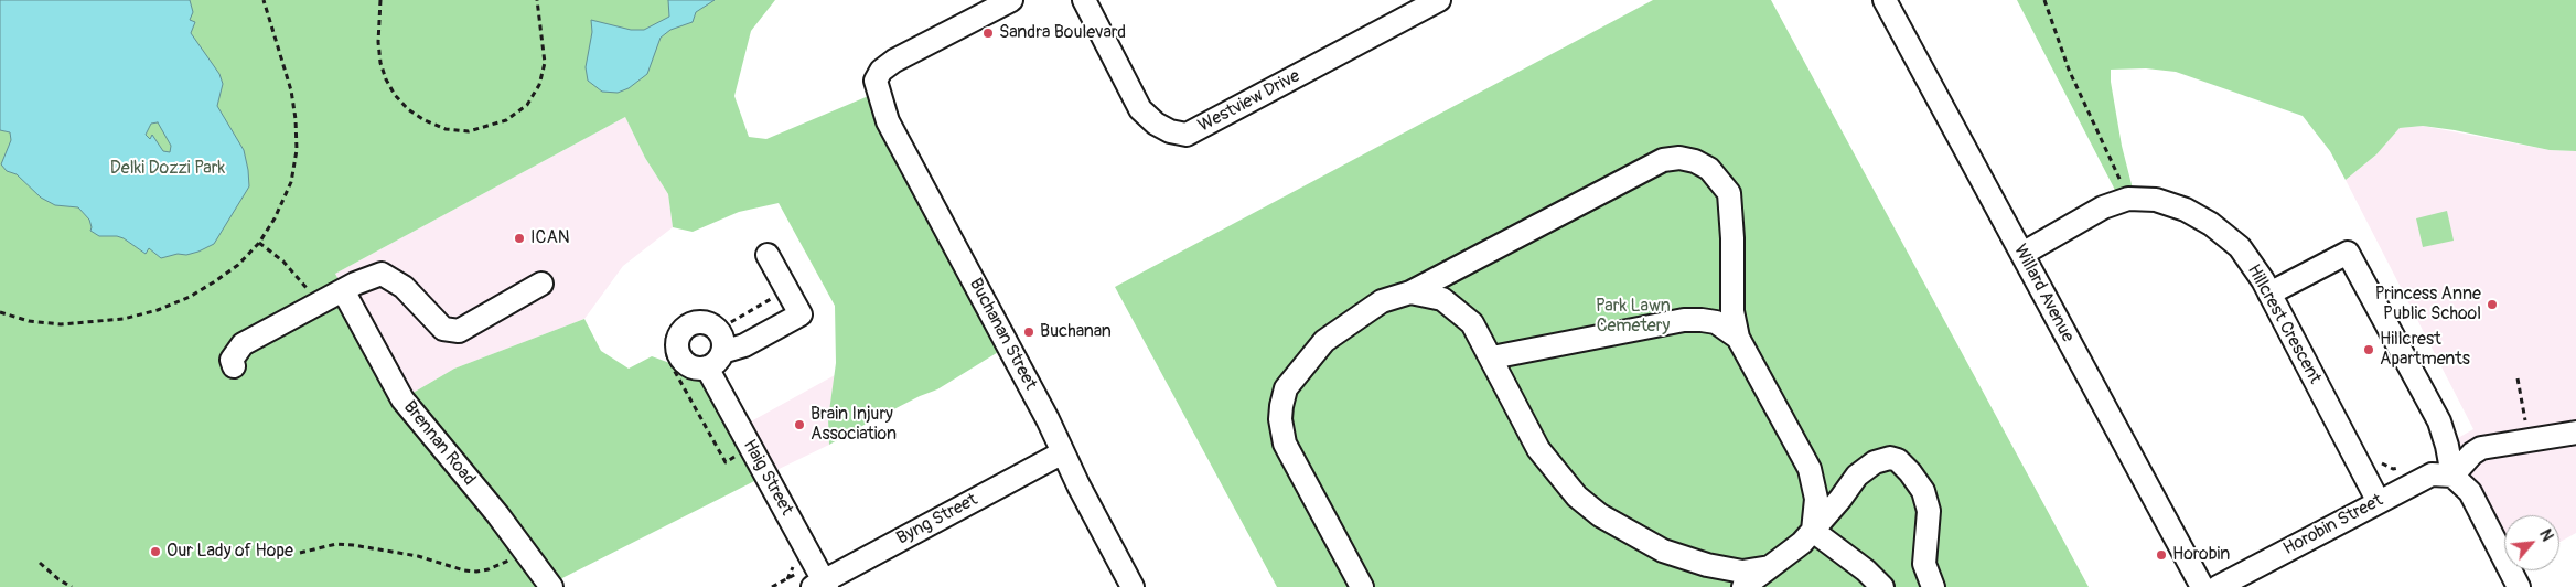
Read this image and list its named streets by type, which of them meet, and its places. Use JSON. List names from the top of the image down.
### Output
{
  "streets": {
    "street": [
      "Westview Drive",
      "Willard Avenue",
      "Hillcrest Crescent",
      "Buchanan Street",
      "Brennan Road",
      "Haig Street",
      "Byng Street",
      "Horobin Street"
    ]
  },
  "crossings": [
    ["Willard Avenue", "Hillcrest Crescent"],
    ["Hillcrest Crescent", "Horobin Street"],
    ["Buchanan Street", "Byng Street"],
    ["Haig Street", "Byng Street"]
  ],
  "parks": ["Delki Dozzi Park", "Park Lawn Cemetery"],
  "places": [
    "Sandra Boulevard",
    "ICAN",
    "Princess Anne Public School",
    "Buchanan",
    "Hillcrest Apartments",
    "Brain Injury Association",
    "Our Lady of Hope",
    "Horobin"
  ],
  "north": "top right"
}
